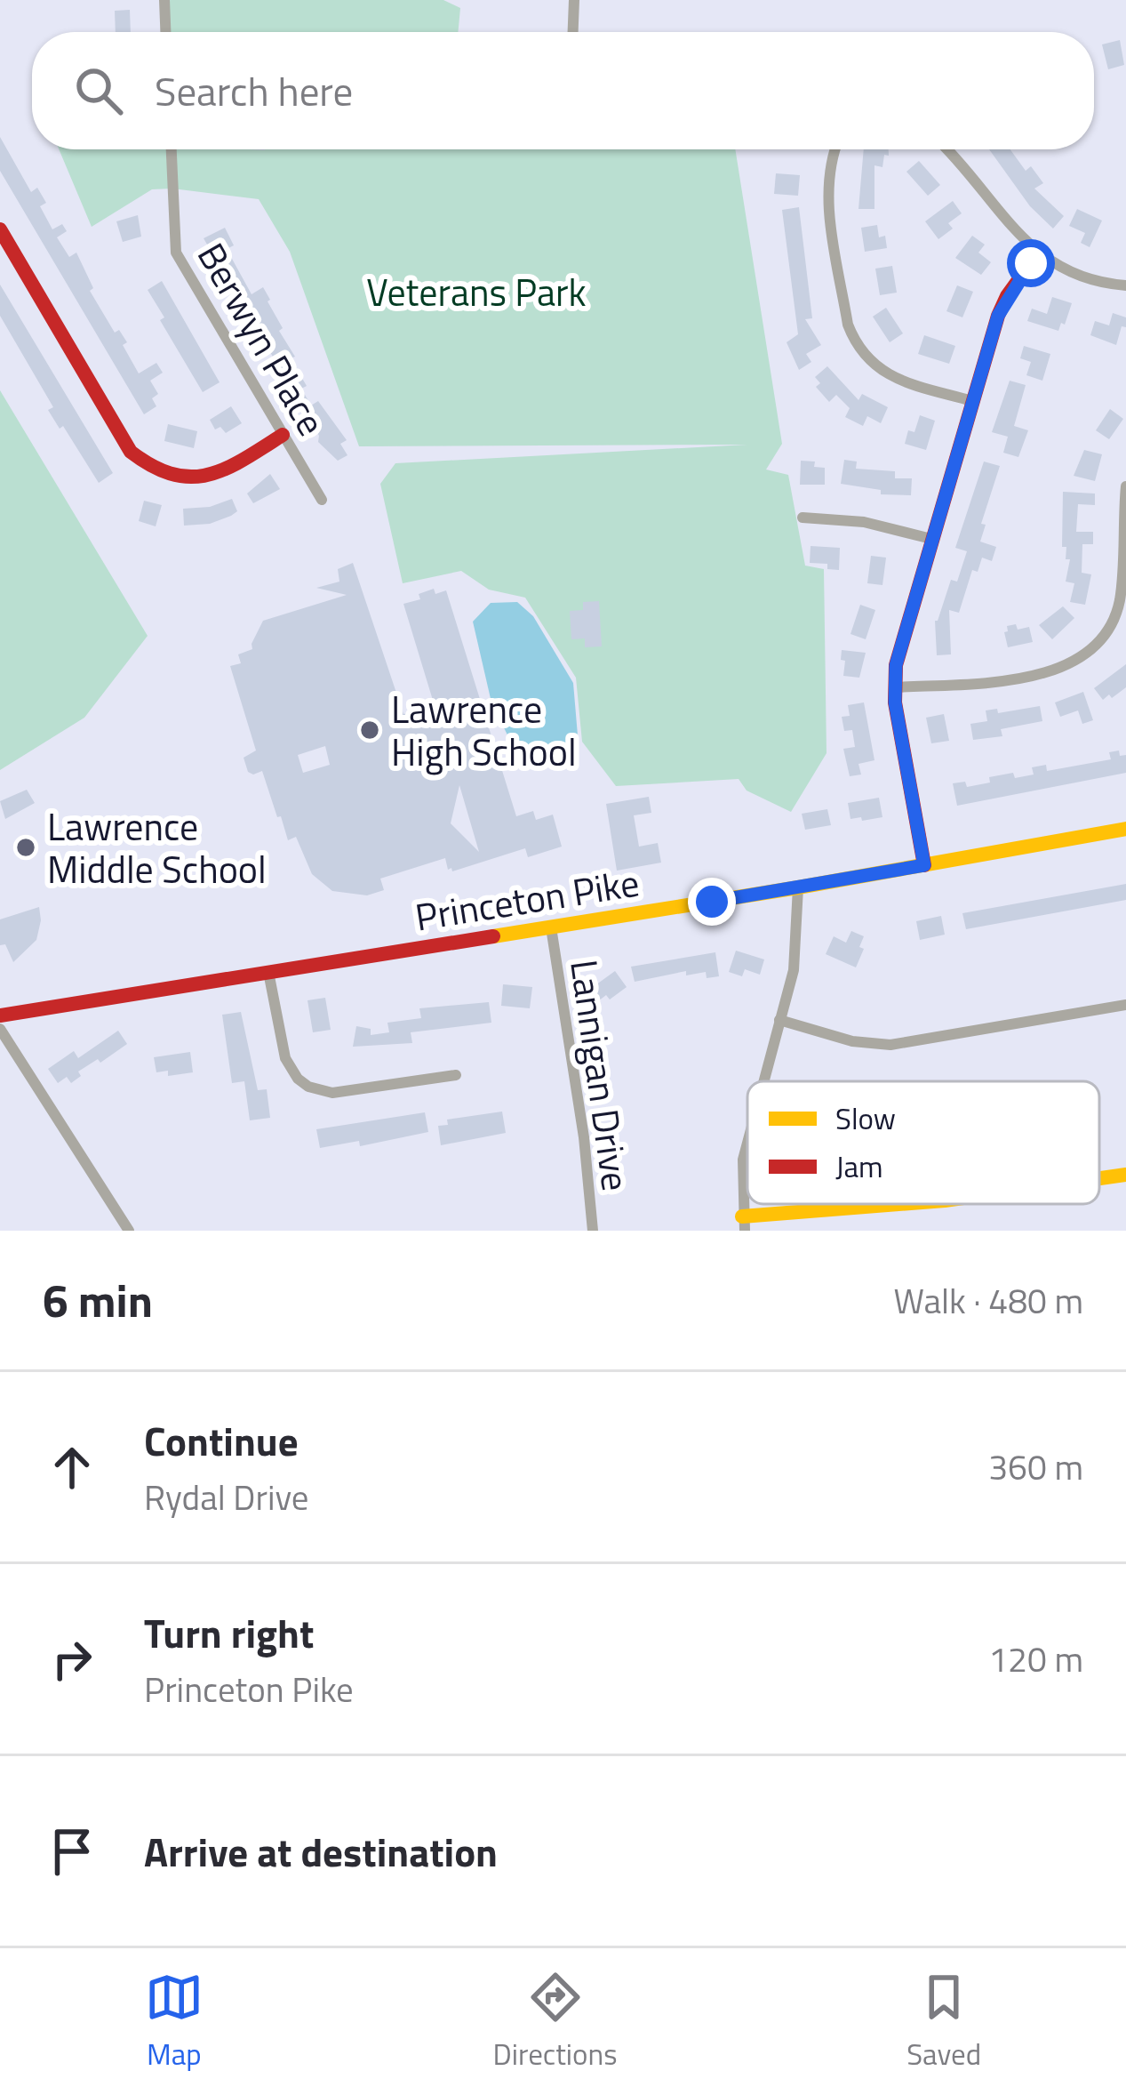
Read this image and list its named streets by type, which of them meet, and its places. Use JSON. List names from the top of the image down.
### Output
{
  "streets": {
    "street": ["Berwyn Place", "Princeton Pike", "Lannigan Drive"]
  },
  "crossings": [
    ["Princeton Pike", "Lannigan Drive"]
  ],
  "parks": ["Veterans Park"],
  "places": ["Lawrence High School", "Lawrence Middle School"],
  "legend": ["Slow", "Jam"],
  "page": {
    "search": "Search here",
    "heading": ["6 min", "Walk · 480 m"],
    "list": [
      ["Continue", "Rydal Drive", "360 m"],
      ["Turn right", "Princeton Pike", "120 m"],
      "Arrive at destination"
    ],
    "nav": ["Map", "Directions", "Saved"]
  }
}
